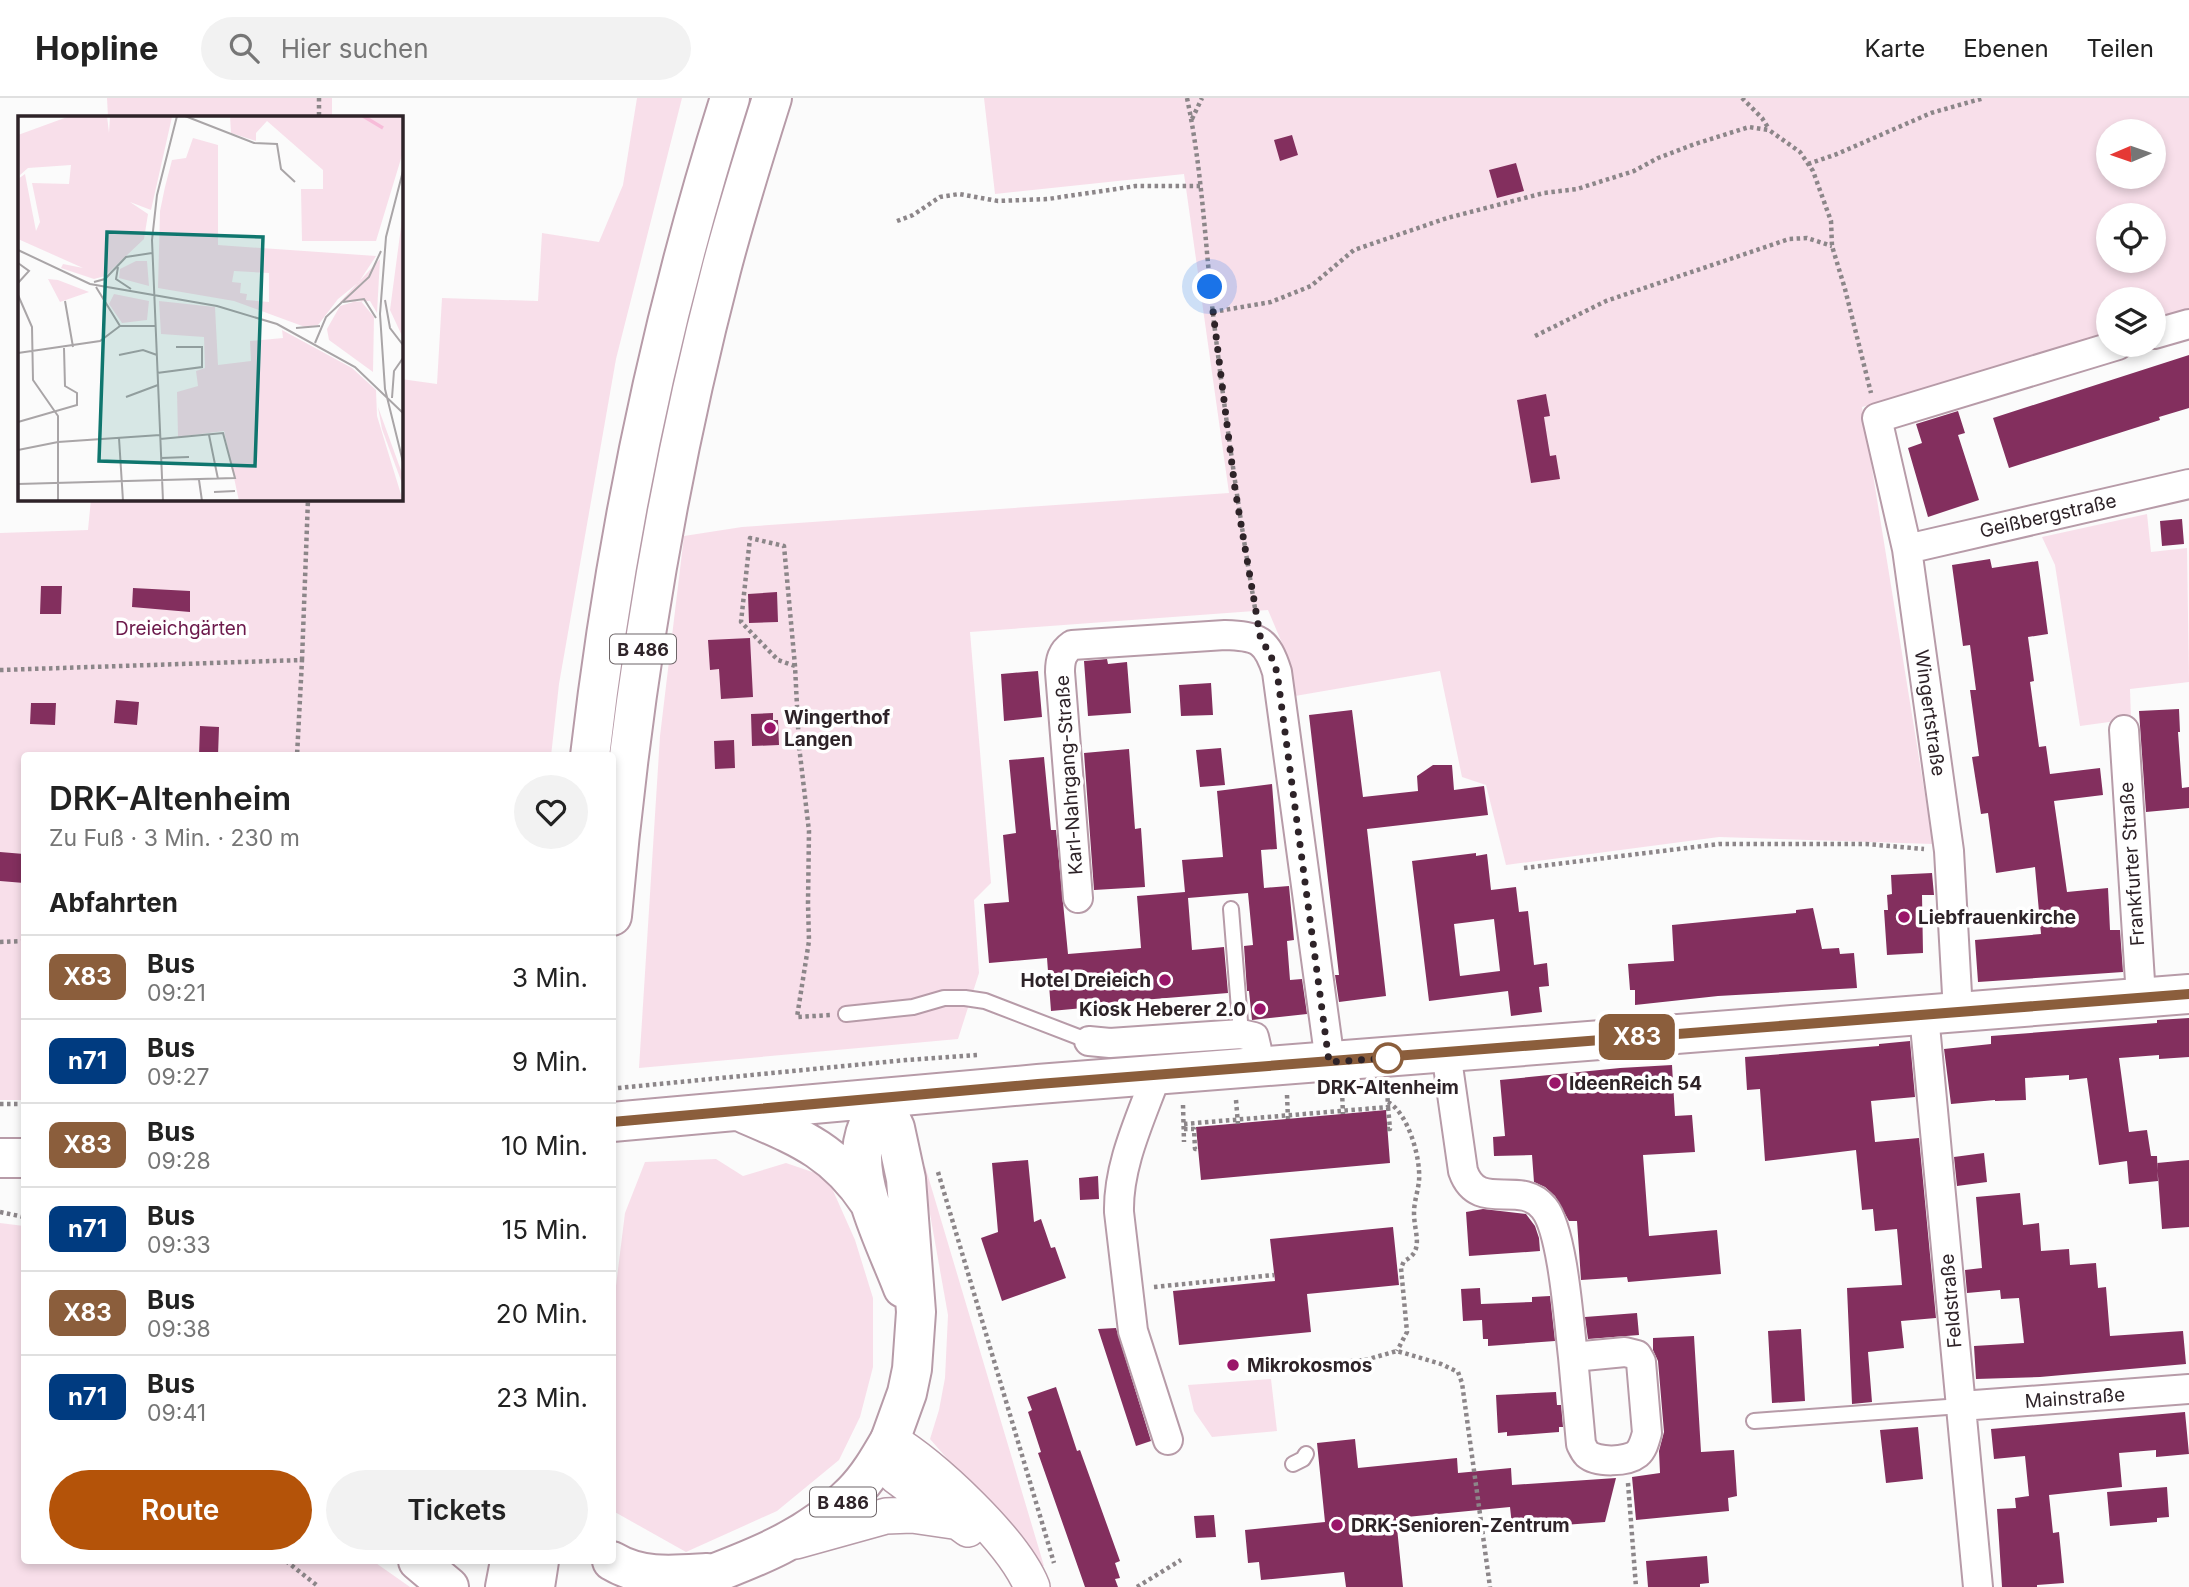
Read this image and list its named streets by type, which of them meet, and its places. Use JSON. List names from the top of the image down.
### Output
{
  "streets": {
    "main road": ["B 486"],
    "street": [
      "Geißbergstraße",
      "Wingertstraße",
      "Karl-Nahrgang-Straße",
      "Frankfurter Straße",
      "Feldstraße",
      "Mainstraße"
    ]
  },
  "crossings": [
    ["Geißbergstraße", "Wingertstraße"],
    ["Wingertstraße", "Feldstraße"],
    ["Feldstraße", "Mainstraße"]
  ],
  "parks": ["Dreieichgärten"],
  "places": [
    "Wingerthof Langen",
    "Liebfrauenkirche",
    "Hotel Dreieich",
    "Kiosk Heberer 2.0",
    "DRK-Altenheim",
    "IdeenReich 54",
    "Mikrokosmos",
    "DRK-Senioren-Zentrum"
  ],
  "lines": ["bus line X83"],
  "north": "left",
  "page": {
    "header": "Hopline",
    "search": "Hier suchen",
    "nav": ["Karte", "Ebenen", "Teilen"],
    "on_map": "X83",
    "heading": [
      ["DRK-Altenheim", "Zu Fuß · 3 Min. · 230 m"],
      "Abfahrten"
    ],
    "list": [
      {
        "mark": "X83",
        "name": "Bus",
        "note": "09:21",
        "value": "3 Min."
      },
      {
        "mark": "n71",
        "name": "Bus",
        "note": "09:27",
        "value": "9 Min."
      },
      {
        "mark": "X83",
        "name": "Bus",
        "note": "09:28",
        "value": "10 Min."
      },
      {
        "mark": "n71",
        "name": "Bus",
        "note": "09:33",
        "value": "15 Min."
      },
      {
        "mark": "X83",
        "name": "Bus",
        "note": "09:38",
        "value": "20 Min."
      },
      {
        "mark": "n71",
        "name": "Bus",
        "note": "09:41",
        "value": "23 Min."
      }
    ],
    "buttons": ["Route", "Tickets"]
  }
}
